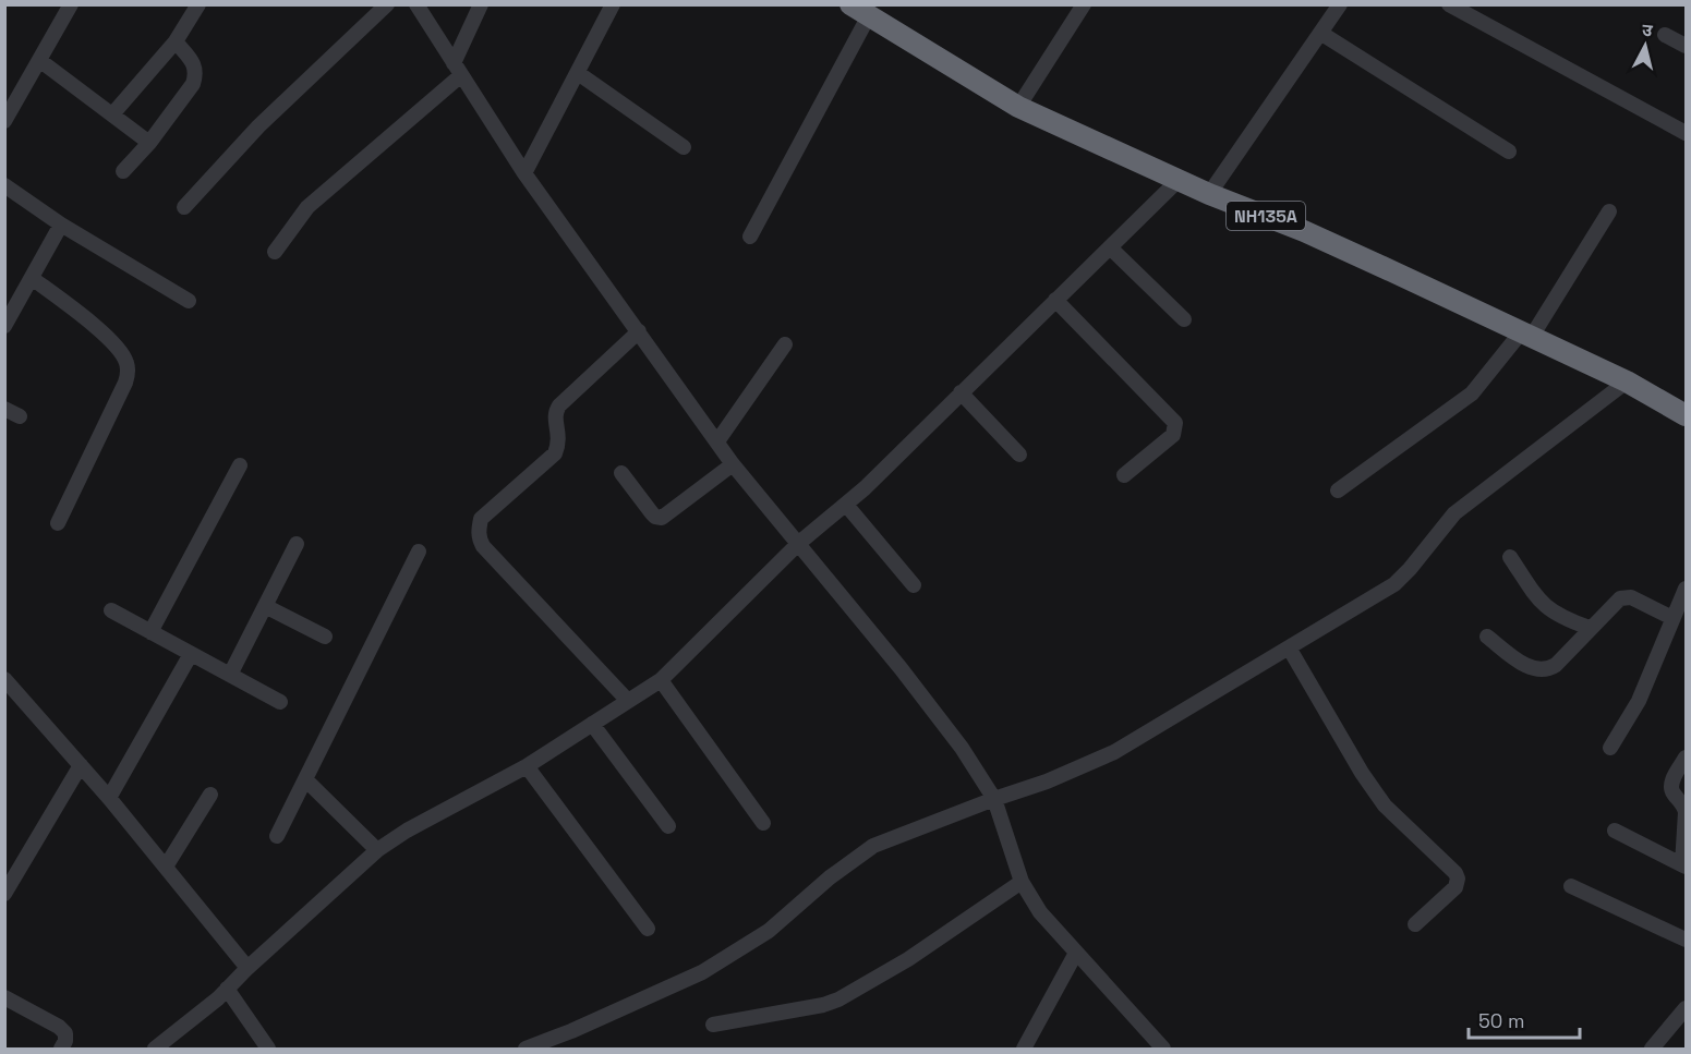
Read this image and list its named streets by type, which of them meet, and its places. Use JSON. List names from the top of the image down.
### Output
{
  "streets": {
    "highway": ["NH135A"]
  },
  "scale_bar": "50 m",
  "north": "top"
}
